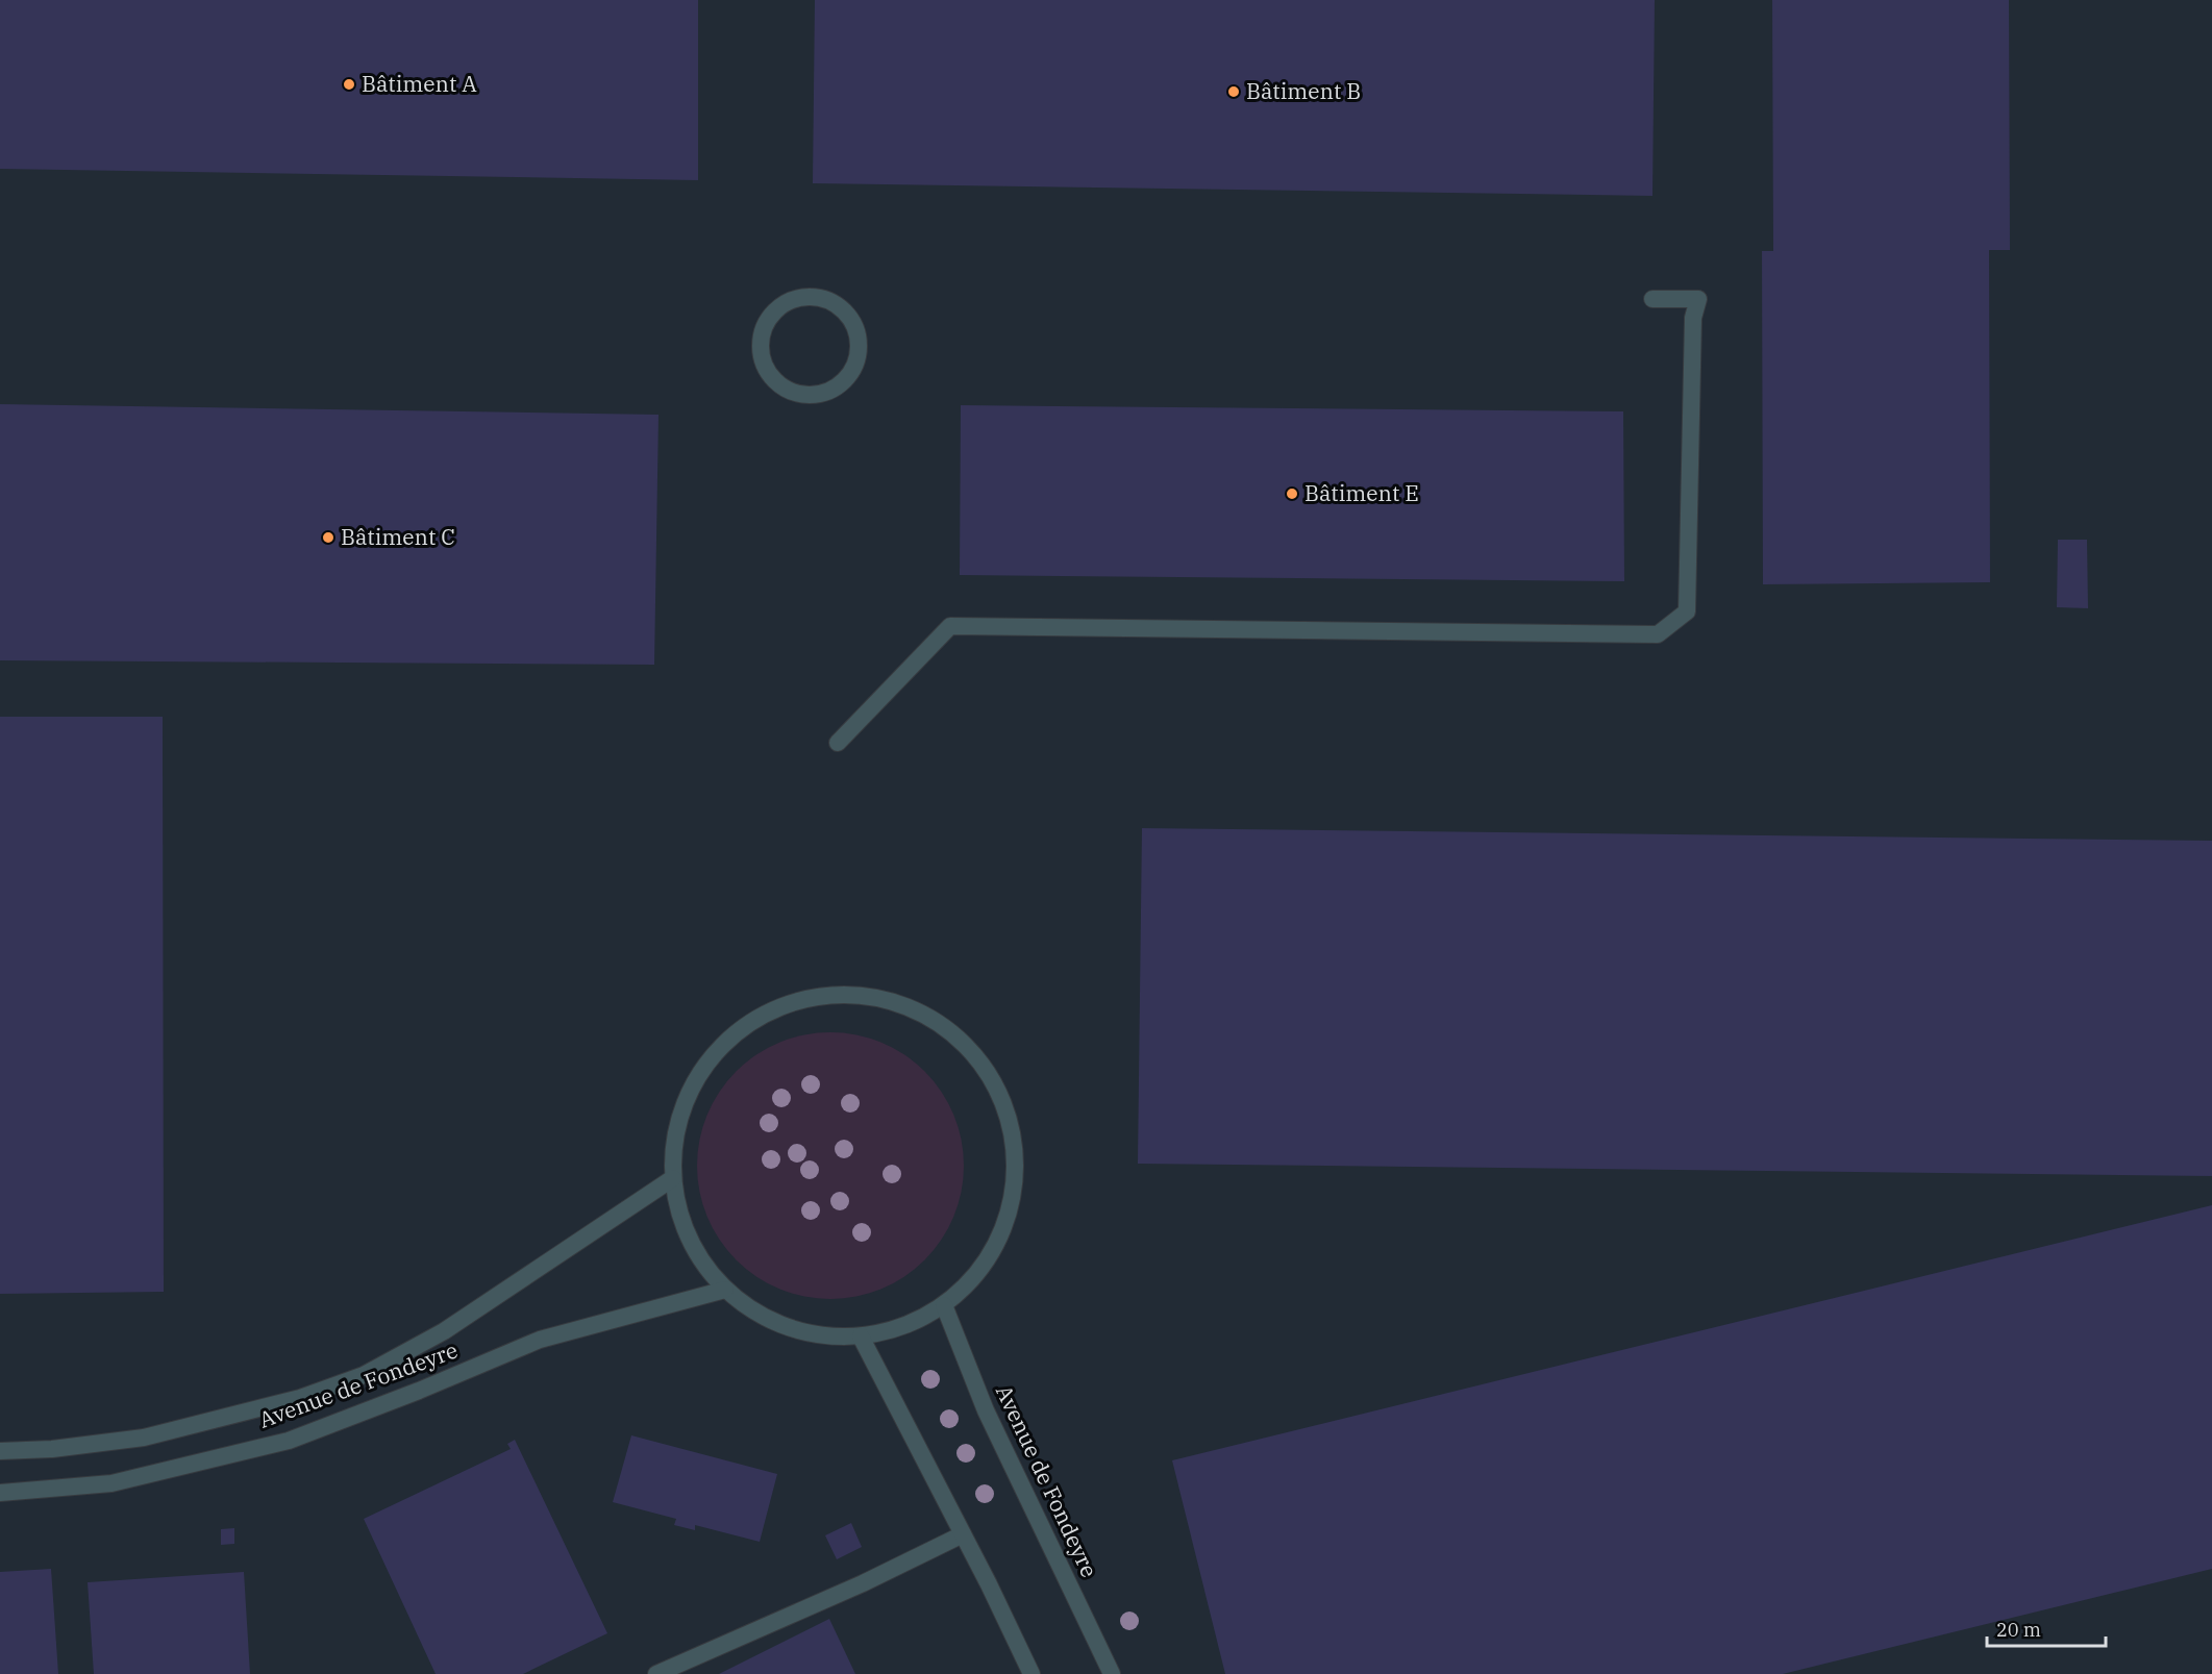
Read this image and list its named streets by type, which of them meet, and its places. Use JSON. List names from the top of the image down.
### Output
{
  "streets": {
    "street": ["Avenue de Fondeyre"]
  },
  "places": [
    "Bâtiment A",
    "Bâtiment B",
    "Bâtiment E",
    "Bâtiment C"
  ],
  "scale_bar": "20 m"
}
